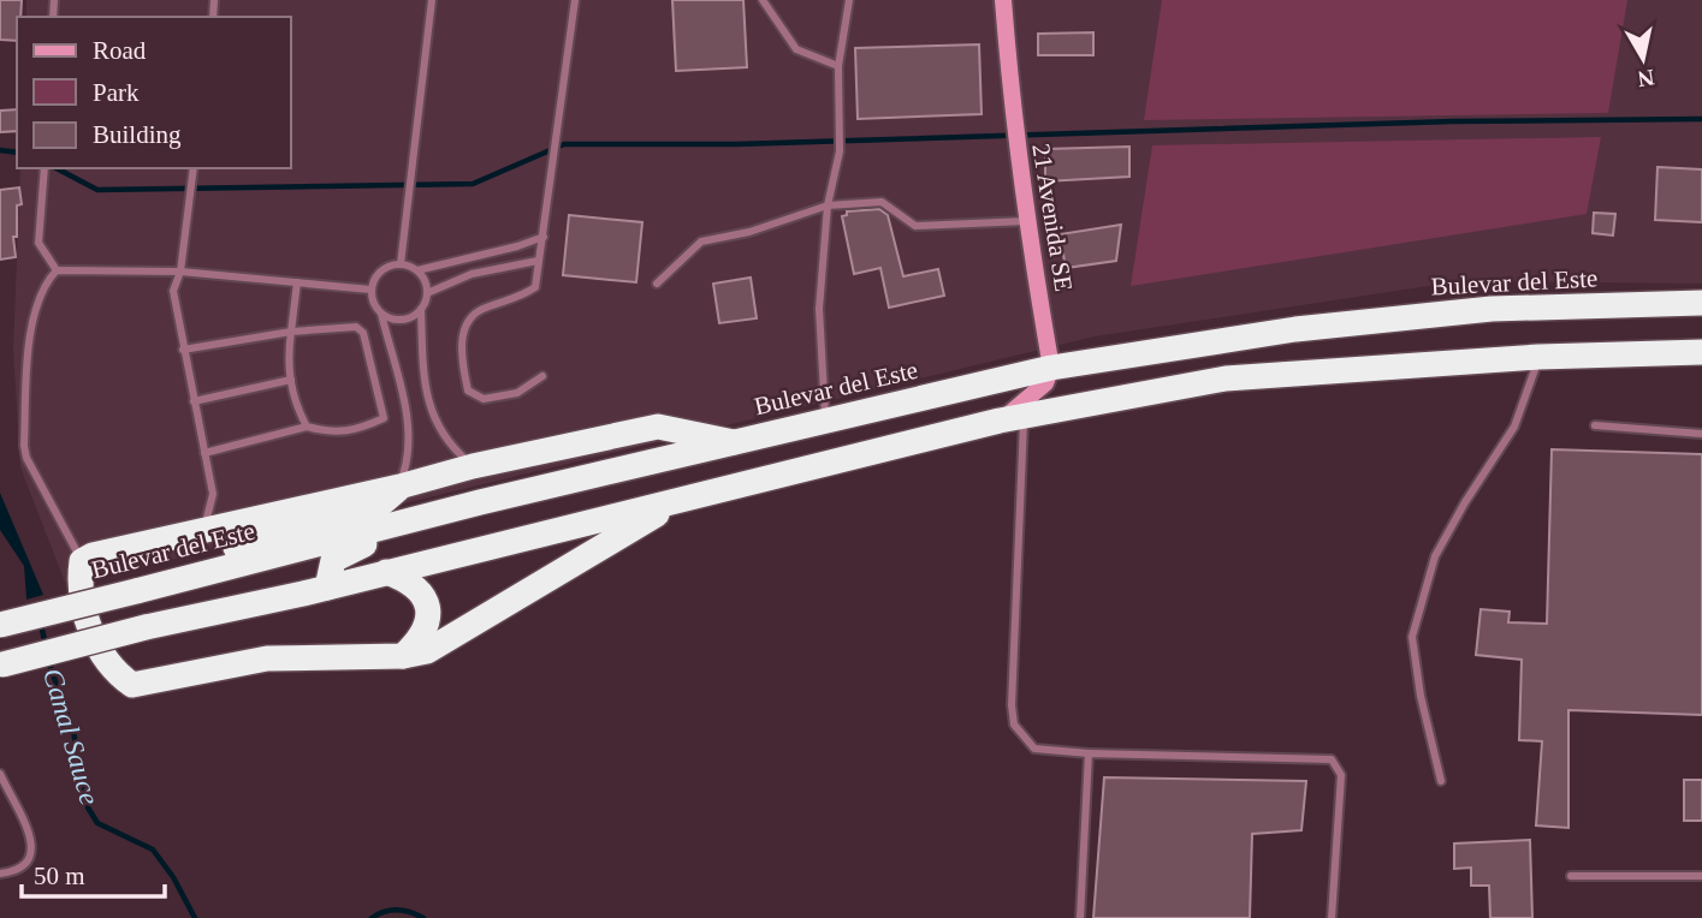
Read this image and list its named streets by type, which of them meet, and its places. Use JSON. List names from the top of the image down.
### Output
{
  "streets": {
    "highway": ["Bulevar del Este"],
    "street": ["21 Avenida SE"]
  },
  "crossings": [
    ["21 Avenida SE", "Bulevar del Este"]
  ],
  "water": ["Canal Sauce"],
  "legend": ["Road", "Park", "Building"],
  "scale_bar": "50 m",
  "north": "bottom"
}
